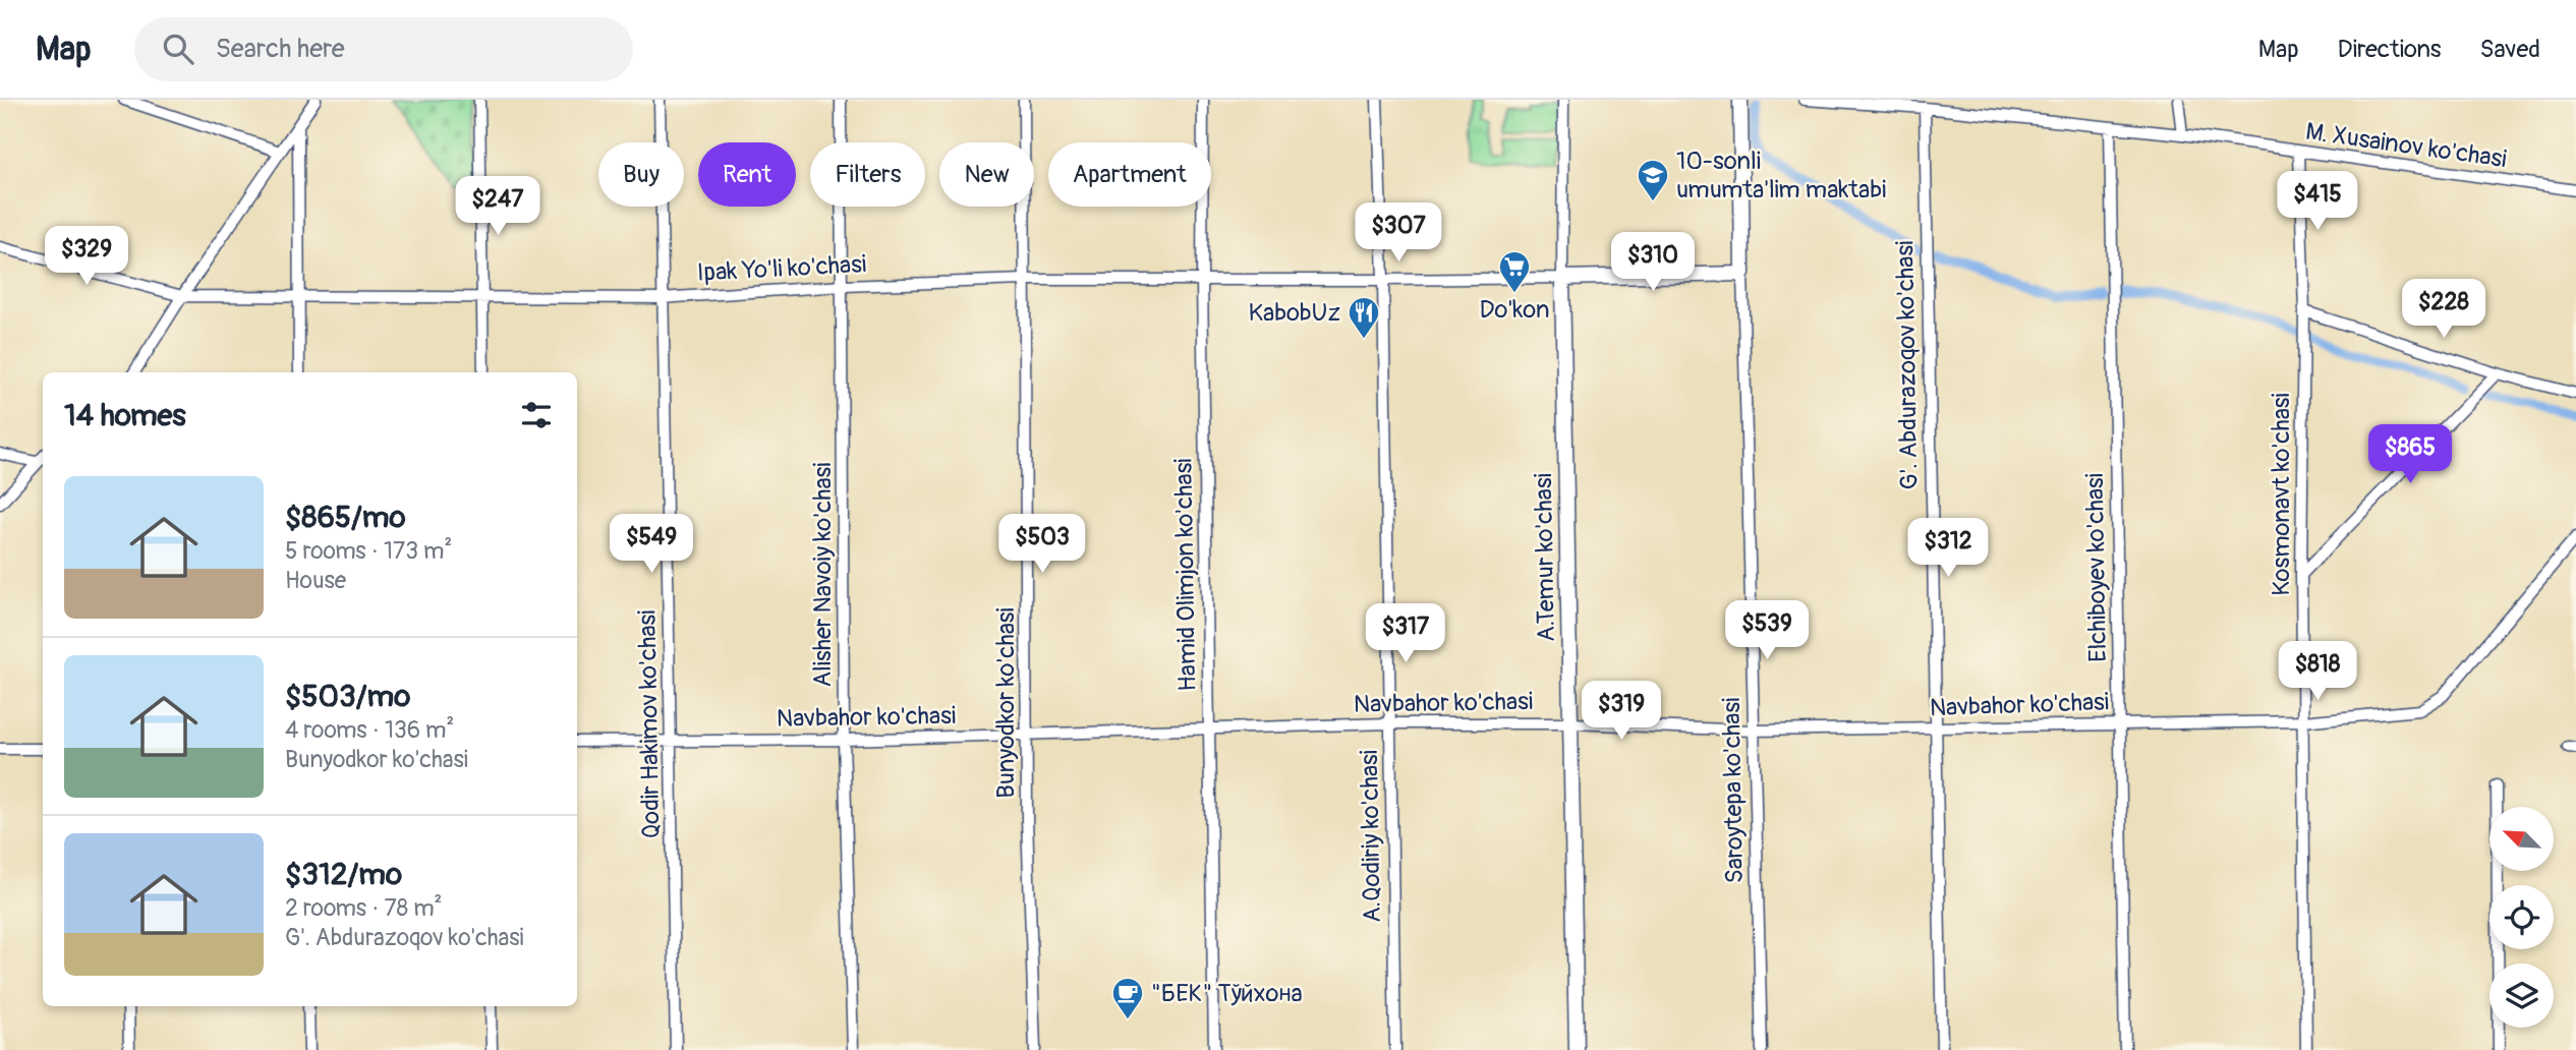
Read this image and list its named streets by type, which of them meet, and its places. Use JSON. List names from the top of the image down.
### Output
{
  "streets": {
    "main road": ["A.Temur ko'chasi"],
    "street": [
      "M. Xusainov ko'chasi",
      "Ipak Yo'li ko'chasi",
      "G'. Abdurazoqov ko'chasi",
      "Kosmonavt ko'chasi",
      "Elchiboyev ko'chasi",
      "Alisher Navoiy ko'chasi",
      "Hamid Olimjon ko'chasi",
      "Bunyodkor ko'chasi",
      "Navbahor ko'chasi",
      "Qodir Hakimov ko'chasi",
      "Saroytepa ko'chasi",
      "A.Qodiriy ko'chasi"
    ]
  },
  "crossings": [
    ["M. Xusainov ko'chasi", "G'. Abdurazoqov ko'chasi"],
    ["M. Xusainov ko'chasi", "Kosmonavt ko'chasi"],
    ["M. Xusainov ko'chasi", "Elchiboyev ko'chasi"],
    ["Ipak Yo'li ko'chasi", "A.Temur ko'chasi"],
    ["Ipak Yo'li ko'chasi", "Alisher Navoiy ko'chasi"],
    ["Ipak Yo'li ko'chasi", "Hamid Olimjon ko'chasi"],
    ["Ipak Yo'li ko'chasi", "Bunyodkor ko'chasi"],
    ["Ipak Yo'li ko'chasi", "Qodir Hakimov ko'chasi"],
    ["Ipak Yo'li ko'chasi", "A.Qodiriy ko'chasi"],
    ["G'. Abdurazoqov ko'chasi", "Navbahor ko'chasi"],
    ["Kosmonavt ko'chasi", "Navbahor ko'chasi"],
    ["A.Temur ko'chasi", "Navbahor ko'chasi"],
    ["Elchiboyev ko'chasi", "Navbahor ko'chasi"],
    ["Alisher Navoiy ko'chasi", "Navbahor ko'chasi"],
    ["Hamid Olimjon ko'chasi", "Navbahor ko'chasi"],
    ["Bunyodkor ko'chasi", "Navbahor ko'chasi"],
    ["Navbahor ko'chasi", "Qodir Hakimov ko'chasi"],
    ["Navbahor ko'chasi", "Saroytepa ko'chasi"],
    ["Navbahor ko'chasi", "A.Qodiriy ko'chasi"]
  ],
  "places": {
    "school or university": ["10-sonli umumta'lim maktabi"],
    "supermarket": ["Do'kon"],
    "restaurant": ["KabobUz"],
    "cafe": ["\"БЕК\" Тўйхона"]
  },
  "north": "top left",
  "page": {
    "header": "Map",
    "search": "Search here",
    "nav": ["Map", "Directions", "Saved"],
    "chip": [
      "Buy",
      "Rent",
      "Filters",
      "New",
      "Apartment"
    ],
    "price": [
      "$415",
      "$247",
      "$307",
      "$329",
      "$310",
      "$228",
      "$865",
      "$549",
      "$503",
      "$312",
      "$539",
      "$317",
      "$818",
      "$319"
    ],
    "heading": "14 homes",
    "list": [
      {
        "name": "$865/mo",
        "note": "5 rooms · 173 m² · House"
      },
      {
        "name": "$503/mo",
        "note": "4 rooms · 136 m² · Bunyodkor ko'chasi"
      },
      {
        "name": "$312/mo",
        "note": "2 rooms · 78 m² · G'. Abdurazoqov ko'chasi"
      }
    ]
  }
}
